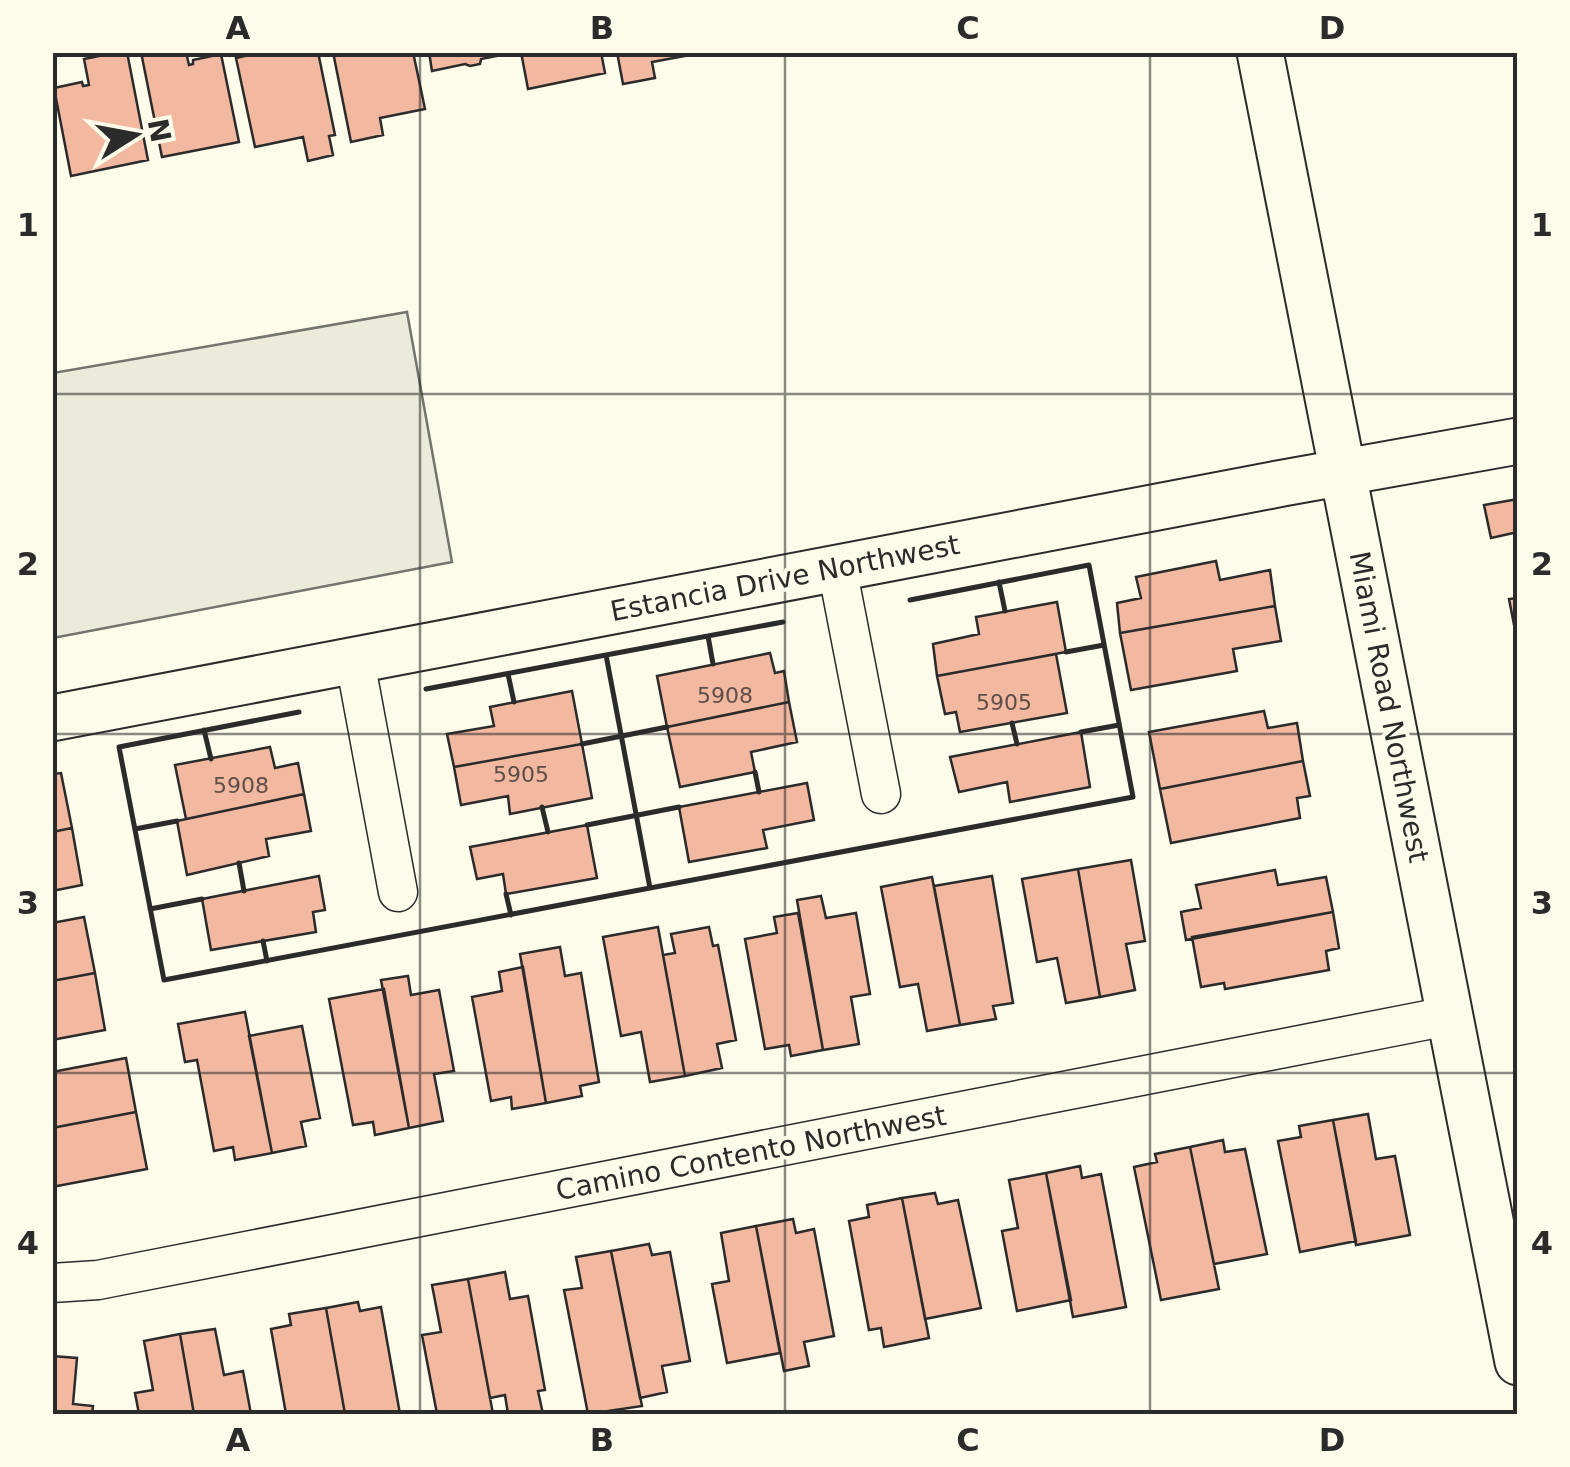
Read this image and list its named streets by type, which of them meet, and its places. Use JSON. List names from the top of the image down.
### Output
{
  "streets": {
    "street": ["Estancia Drive Northwest", "Miami Road Northwest", "Camino Contento Northwest"]
  },
  "crossings": [
    ["Estancia Drive Northwest", "Miami Road Northwest"],
    ["Miami Road Northwest", "Camino Contento Northwest"]
  ],
  "house_numbers": [
    "5908",
    "5905",
    "5905",
    "5908"
  ],
  "north": "right",
  "grid": {
    "columns": [
      "A",
      "B",
      "C",
      "D"
    ],
    "rows": [
      "1",
      "2",
      "3",
      "4"
    ]
  }
}
